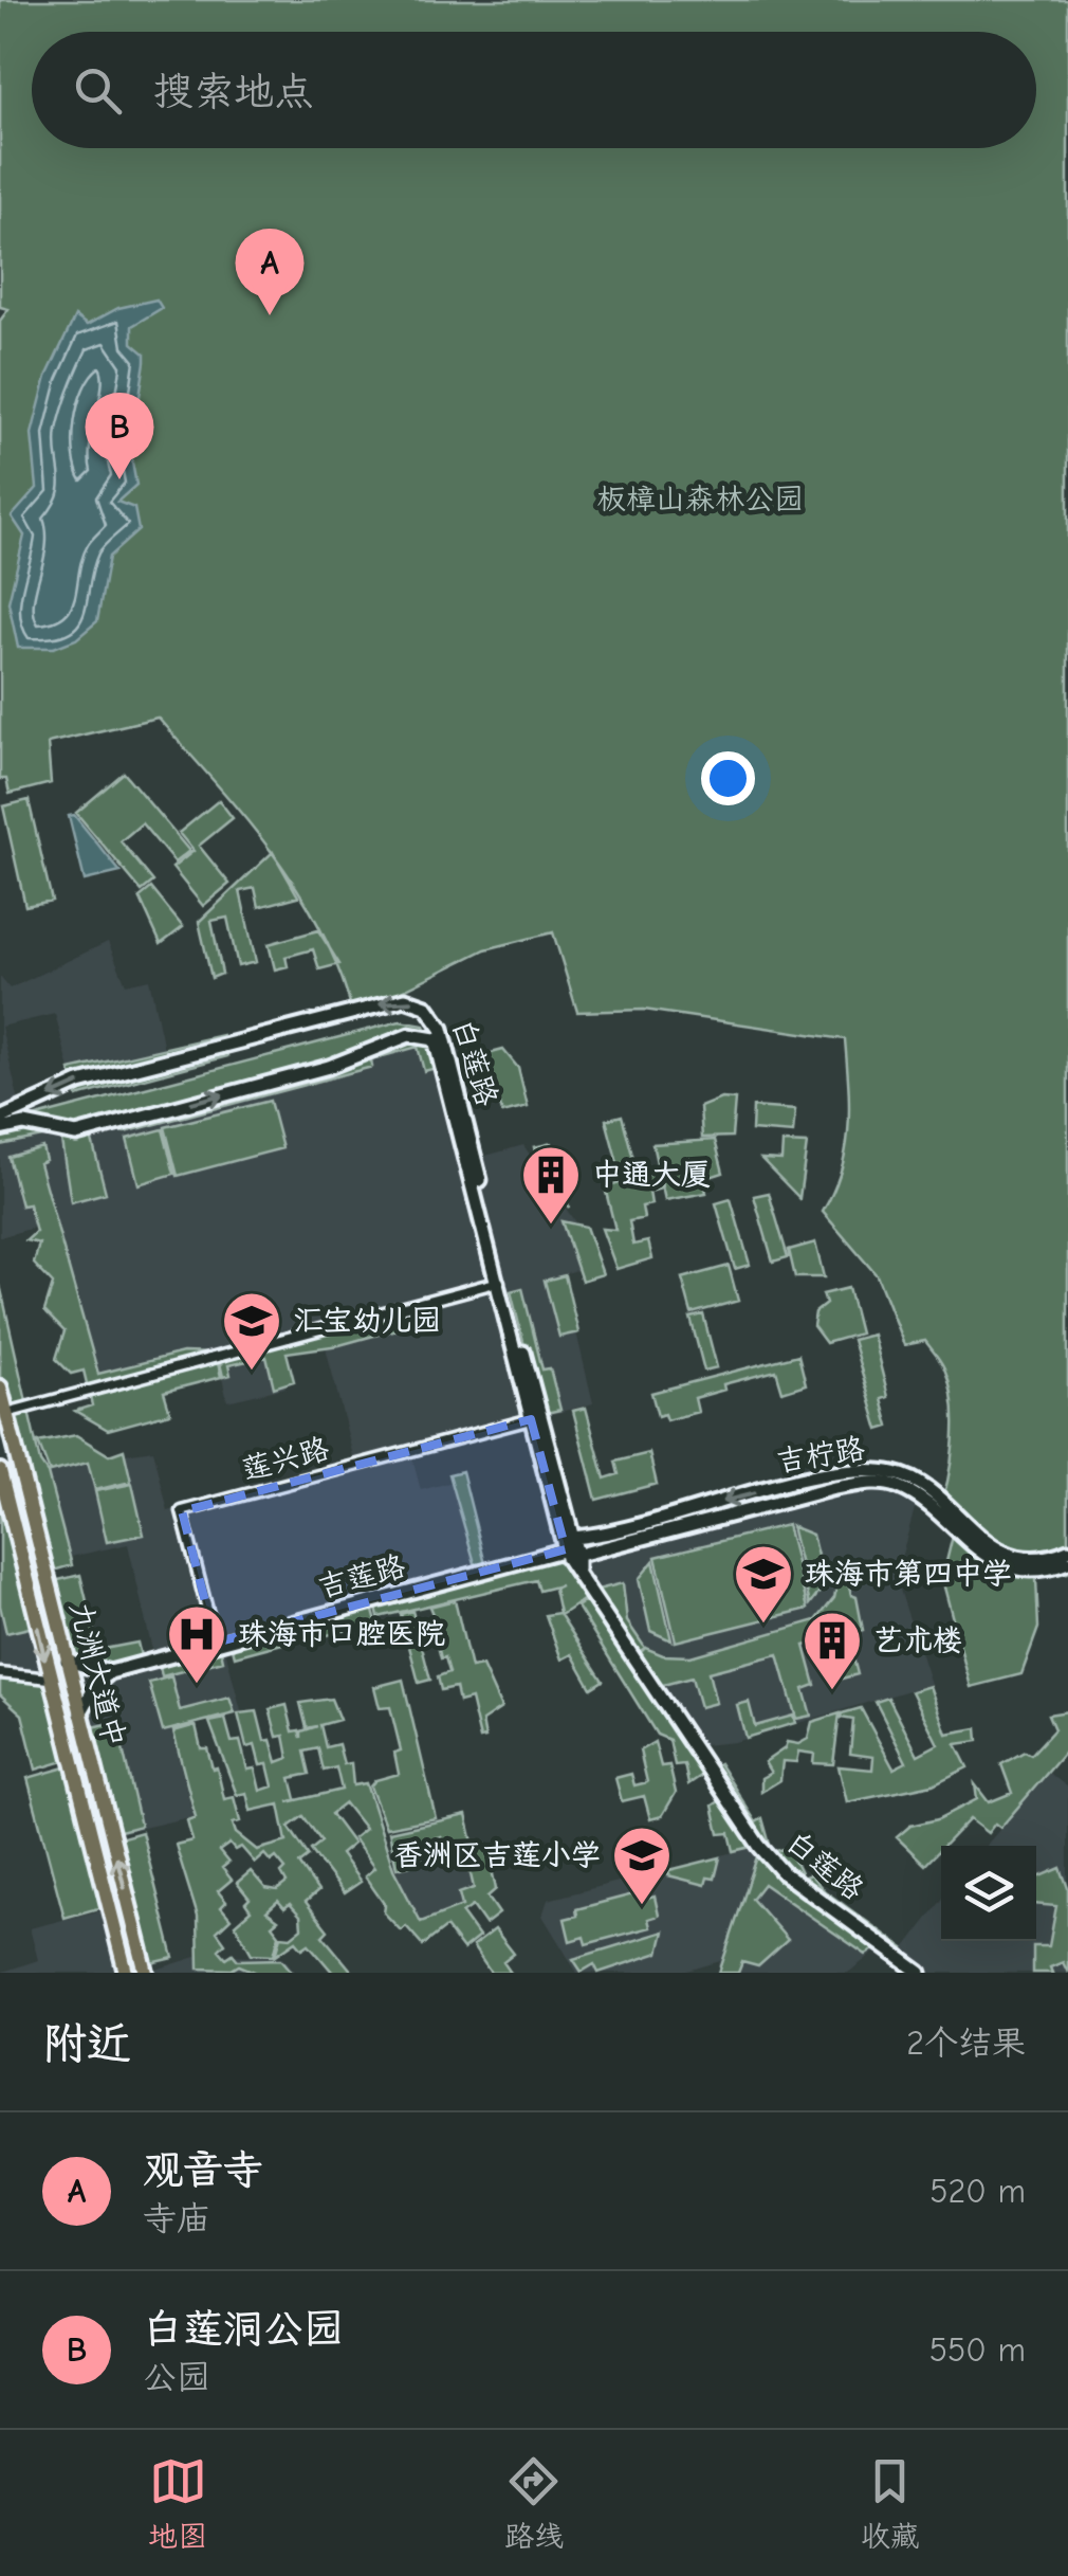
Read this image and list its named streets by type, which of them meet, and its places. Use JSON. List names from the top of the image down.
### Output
{
  "streets": {
    "main road": [
      "白莲路",
      "吉柠路",
      "吉莲路",
      "九洲大道中"
    ],
    "street": ["莲兴路"]
  },
  "crossings": [
    ["白莲路", "吉柠路"],
    ["白莲路", "莲兴路"],
    ["白莲路", "吉莲路"],
    ["吉柠路", "吉莲路"],
    ["莲兴路", "吉莲路"]
  ],
  "parks": ["板樟山森林公园"],
  "places": {
    "building": ["中通大厦", "艺术楼"],
    "school or university": ["汇宝幼儿园", "珠海市第四中学", "香洲区吉莲小学"],
    "hospital": ["珠海市口腔医院"]
  },
  "page": {
    "search": "搜索地点",
    "pins": ["A", "B"],
    "heading": ["附近", "2个结果"],
    "list": [
      {
        "mark": "A",
        "name": "观音寺",
        "note": "寺庙",
        "value": "520 m"
      },
      {
        "mark": "B",
        "name": "白莲洞公园",
        "note": "公园",
        "value": "550 m"
      }
    ],
    "nav": ["地图", "路线", "收藏"]
  }
}
